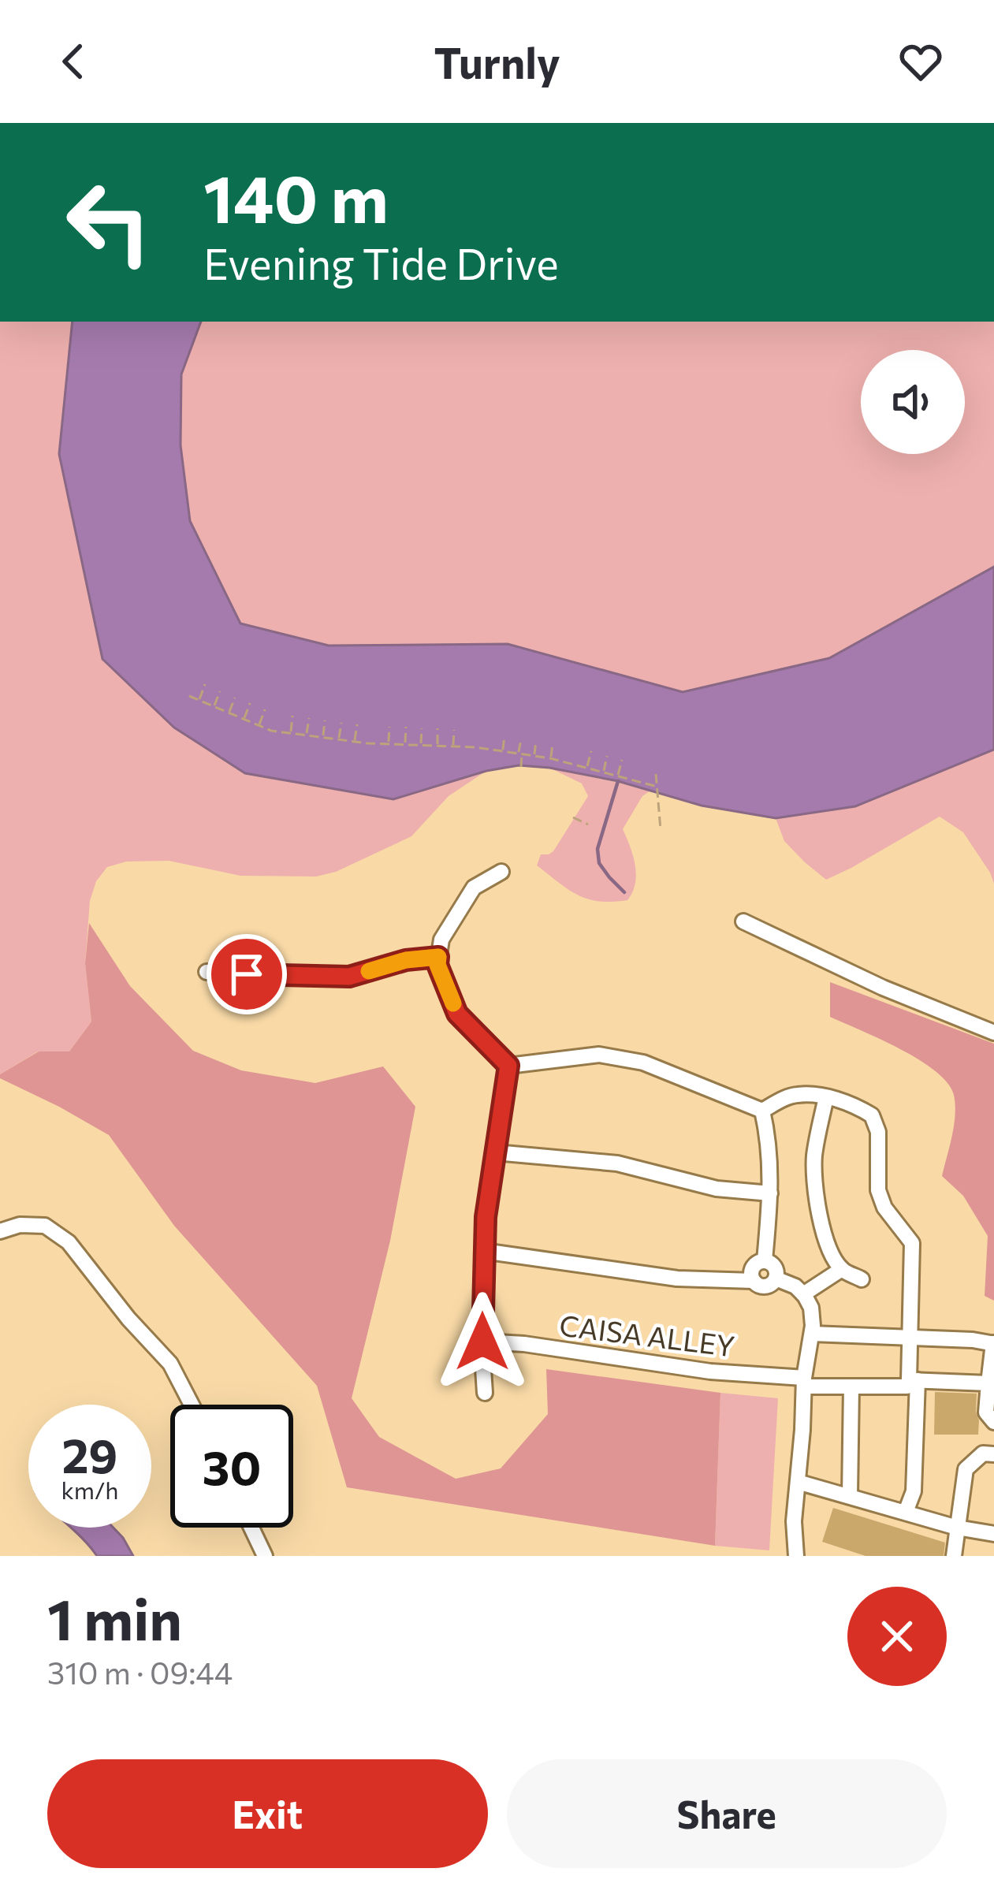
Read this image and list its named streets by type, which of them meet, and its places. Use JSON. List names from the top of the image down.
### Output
{
  "streets": {
    "street": ["CAISA ALLEY"]
  },
  "page": {
    "header": "Turnly",
    "turn": ["140 m", "Evening Tide Drive"],
    "speed": "29 km/h",
    "limit": "30",
    "heading": ["1 min", "310 m · 09:44"],
    "buttons": ["Exit", "Share"]
  }
}
